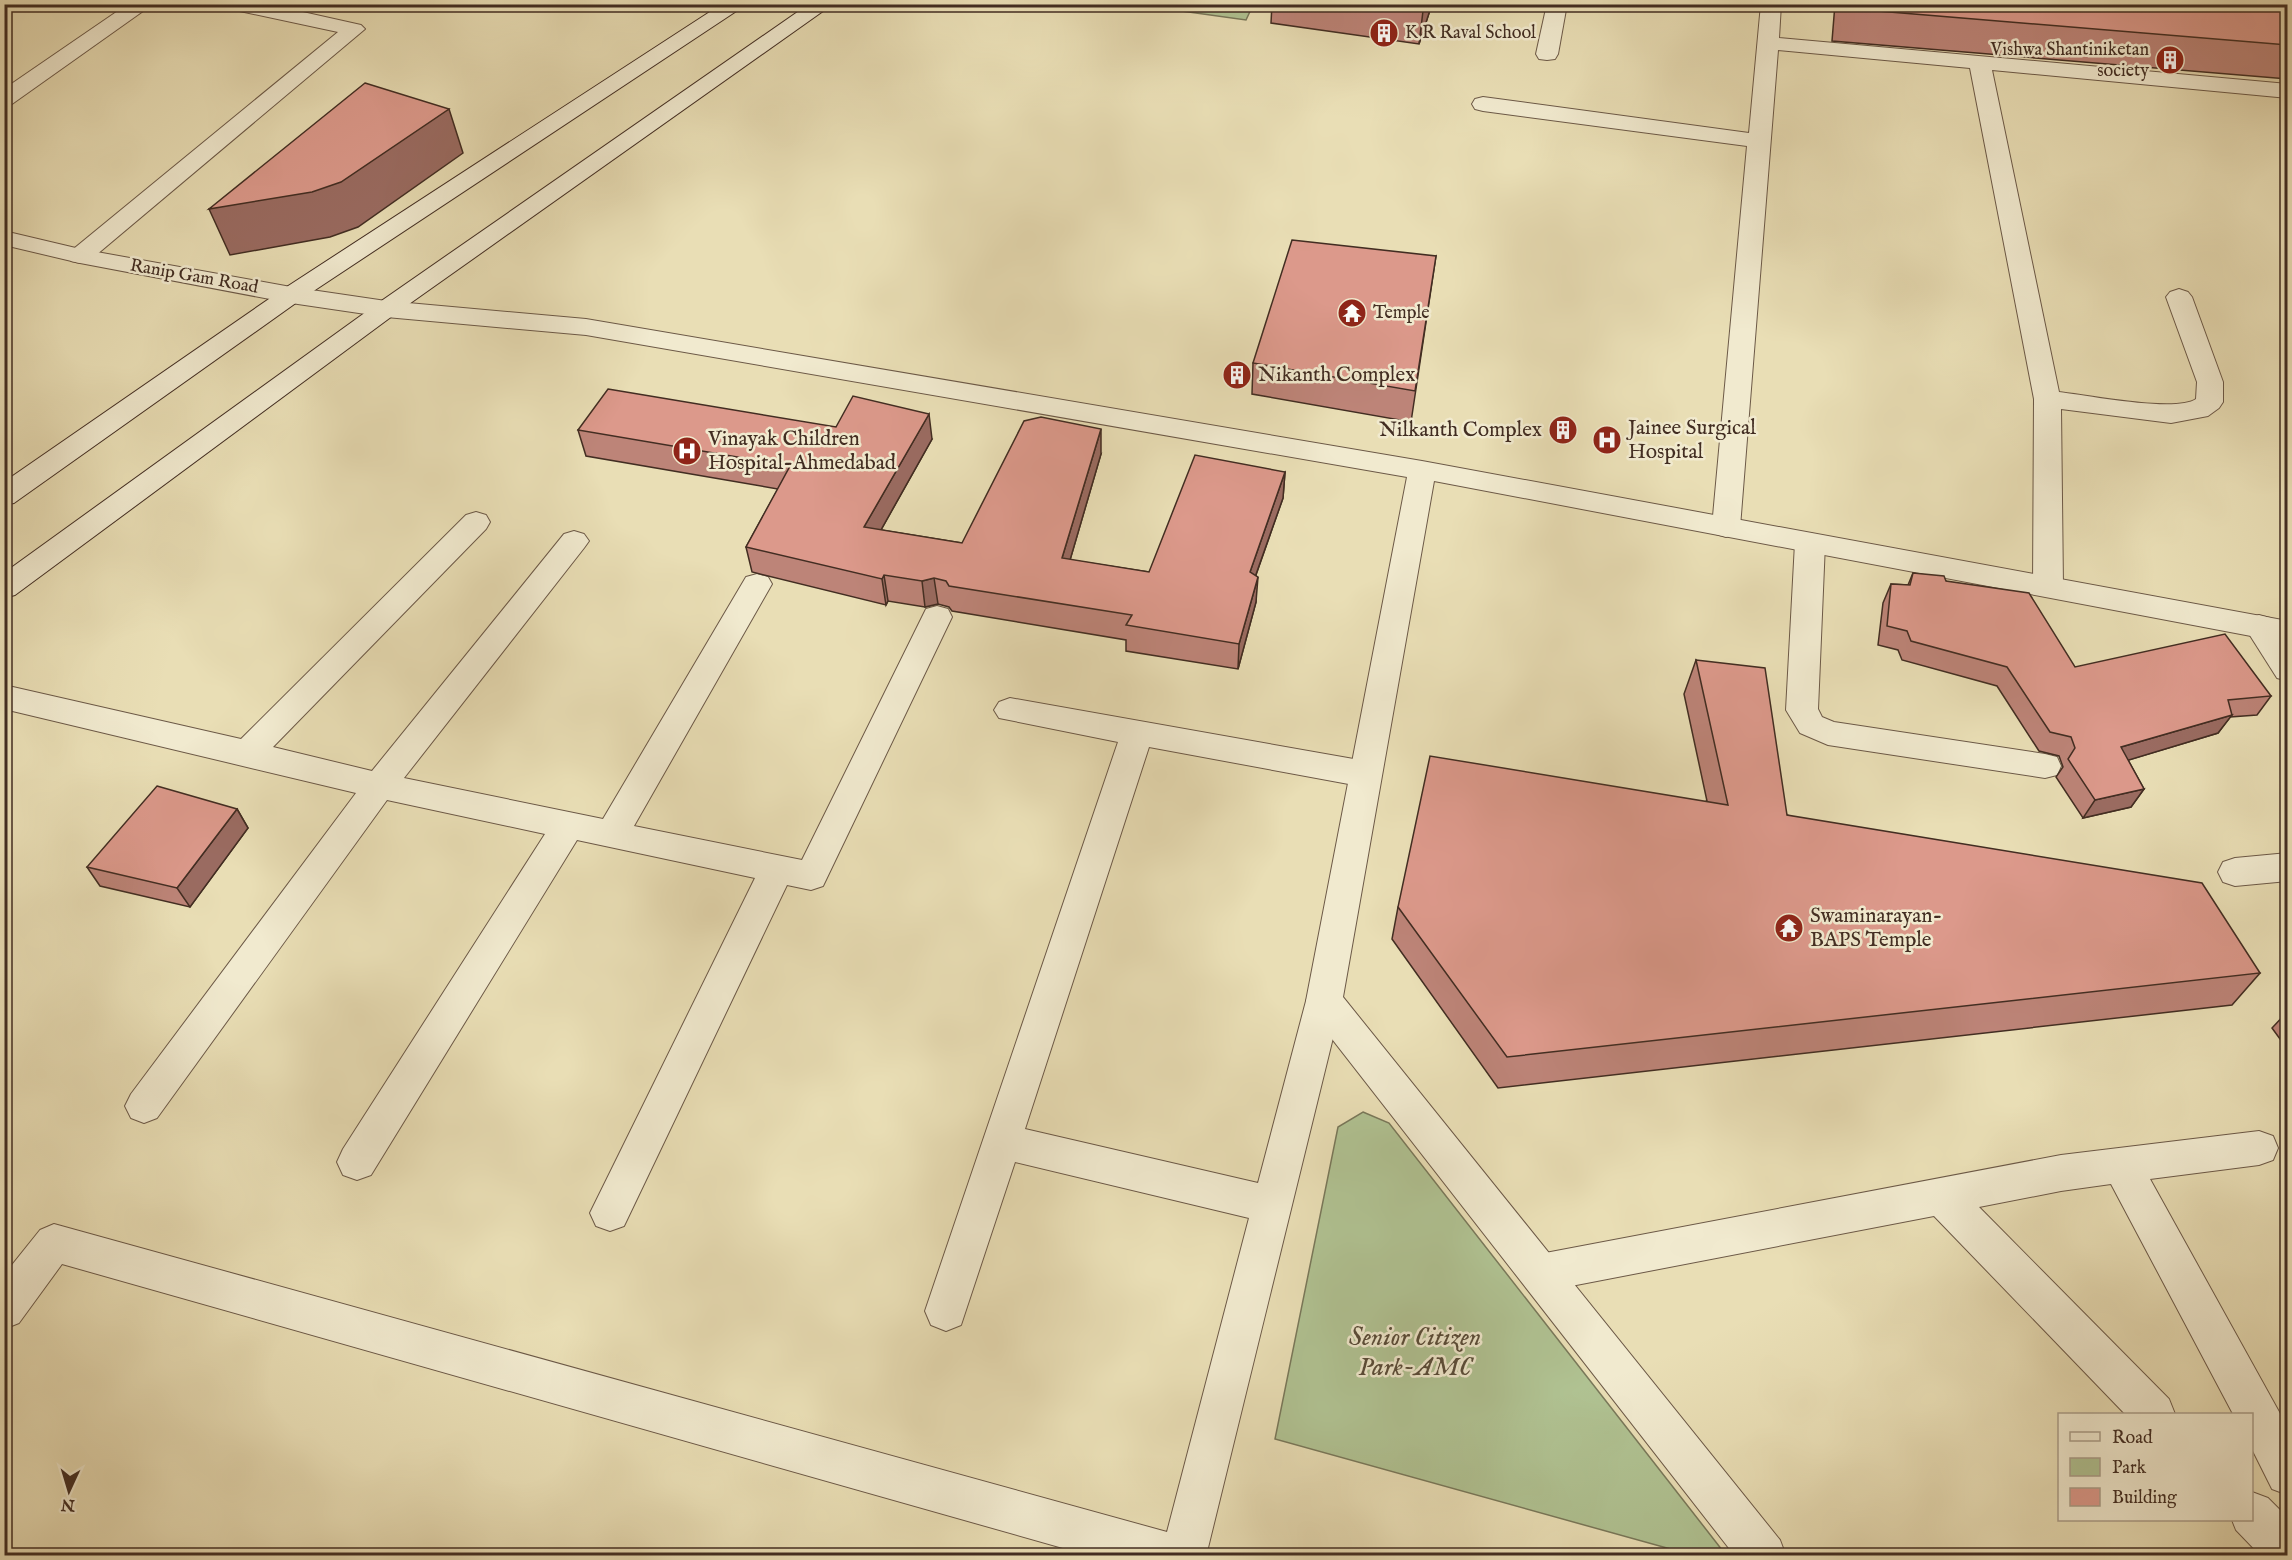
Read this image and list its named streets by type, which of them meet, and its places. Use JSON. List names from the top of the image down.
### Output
{
  "streets": {
    "street": ["Ranip Gam Road"]
  },
  "parks": ["Senior Citizen Park-AMC"],
  "places": {
    "building": [
      "K R Raval School",
      "Vishwa Shantiniketan society",
      "Nikanth Complex",
      "Nilkanth Complex"
    ],
    "temple": ["Temple", "Swaminarayan- BAPS Temple"],
    "hospital": ["Jainee Surgical Hospital", "Vinayak Children Hospital-Ahmedabad"]
  },
  "legend": ["Road", "Park", "Building"],
  "north": "bottom"
}
